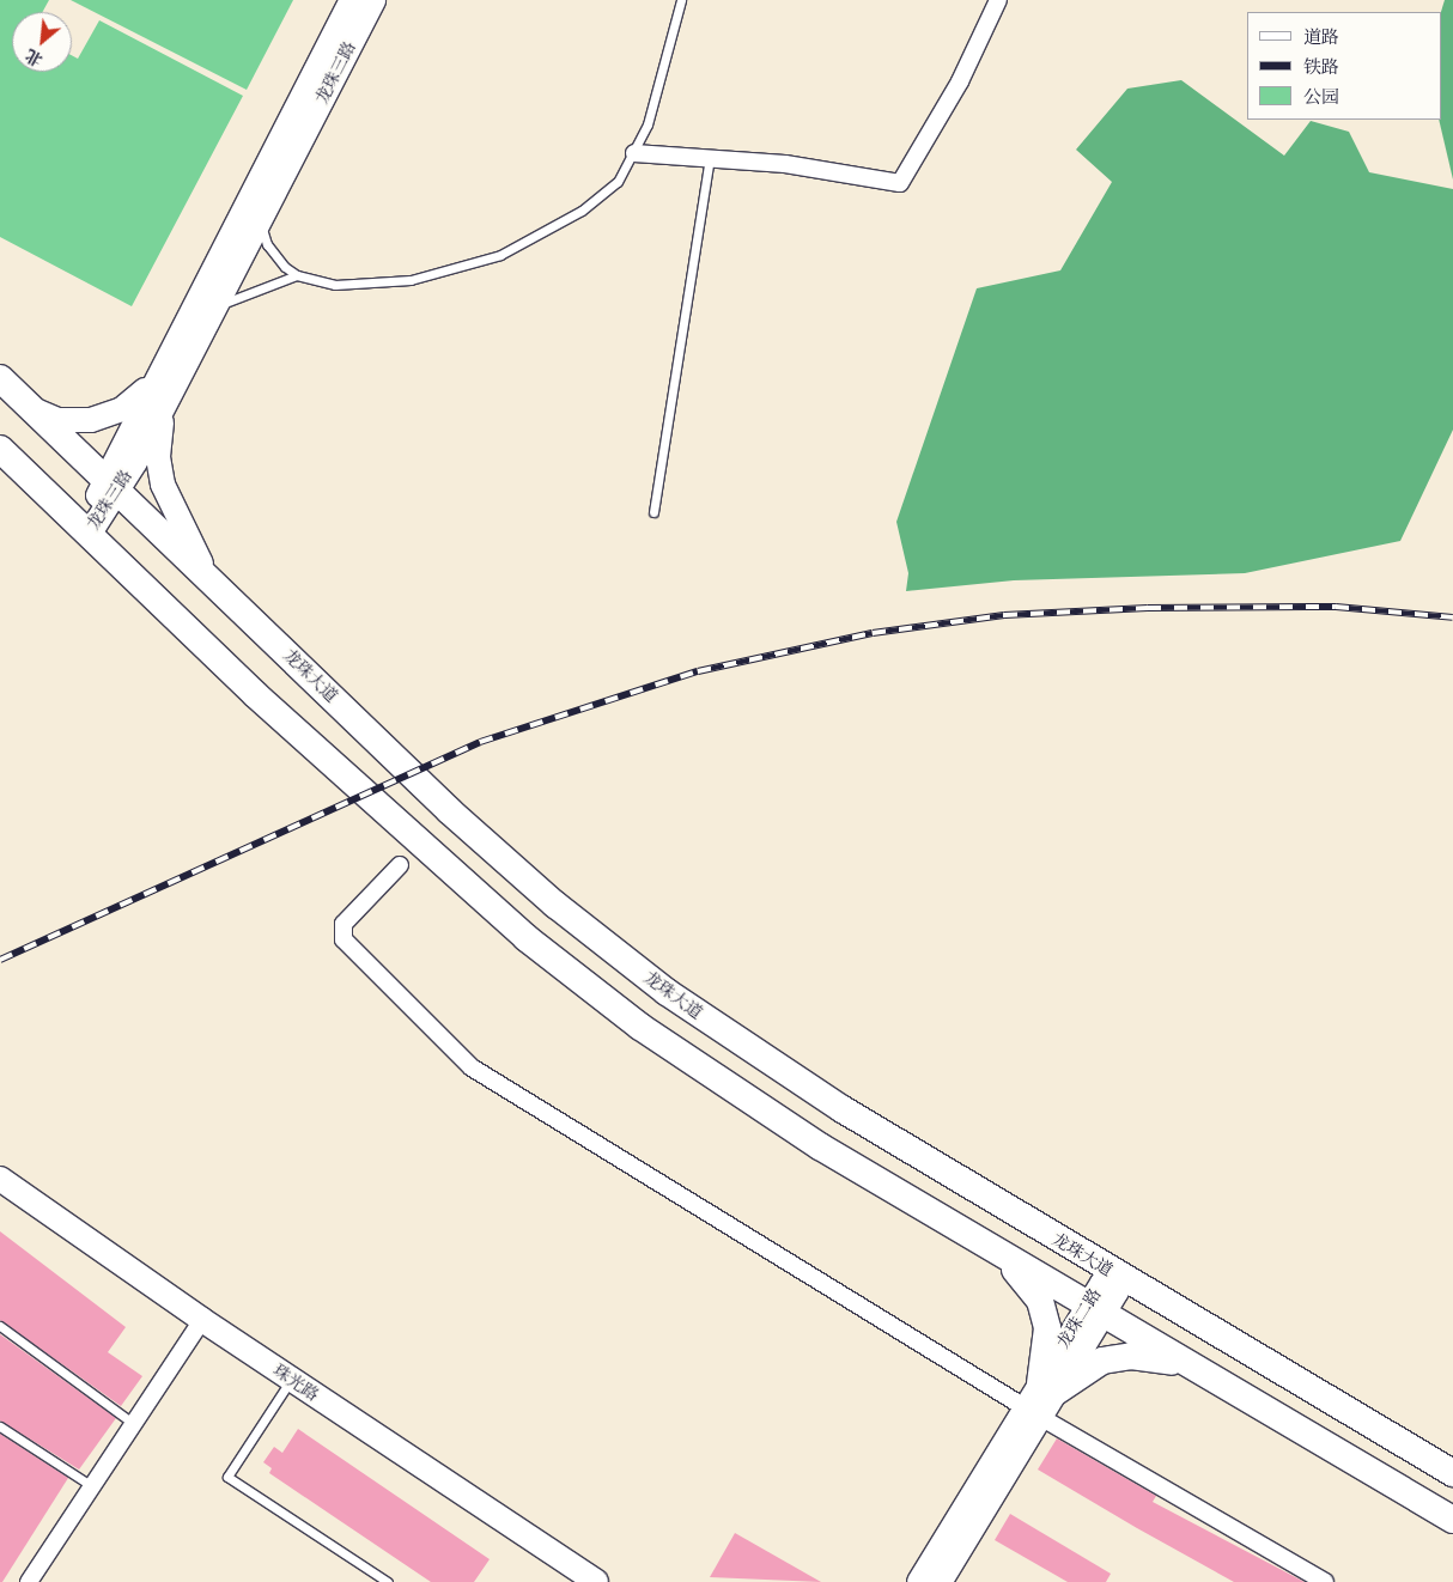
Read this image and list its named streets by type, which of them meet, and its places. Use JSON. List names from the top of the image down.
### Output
{
  "streets": {
    "main road": [
      "龙珠三路",
      "龙珠大道",
      "龙珠二路",
      "珠光路"
    ]
  },
  "crossings": [
    ["龙珠三路", "龙珠大道"],
    ["龙珠大道", "龙珠二路"]
  ],
  "legend": ["道路", "铁路", "公园"],
  "north": "bottom left"
}
